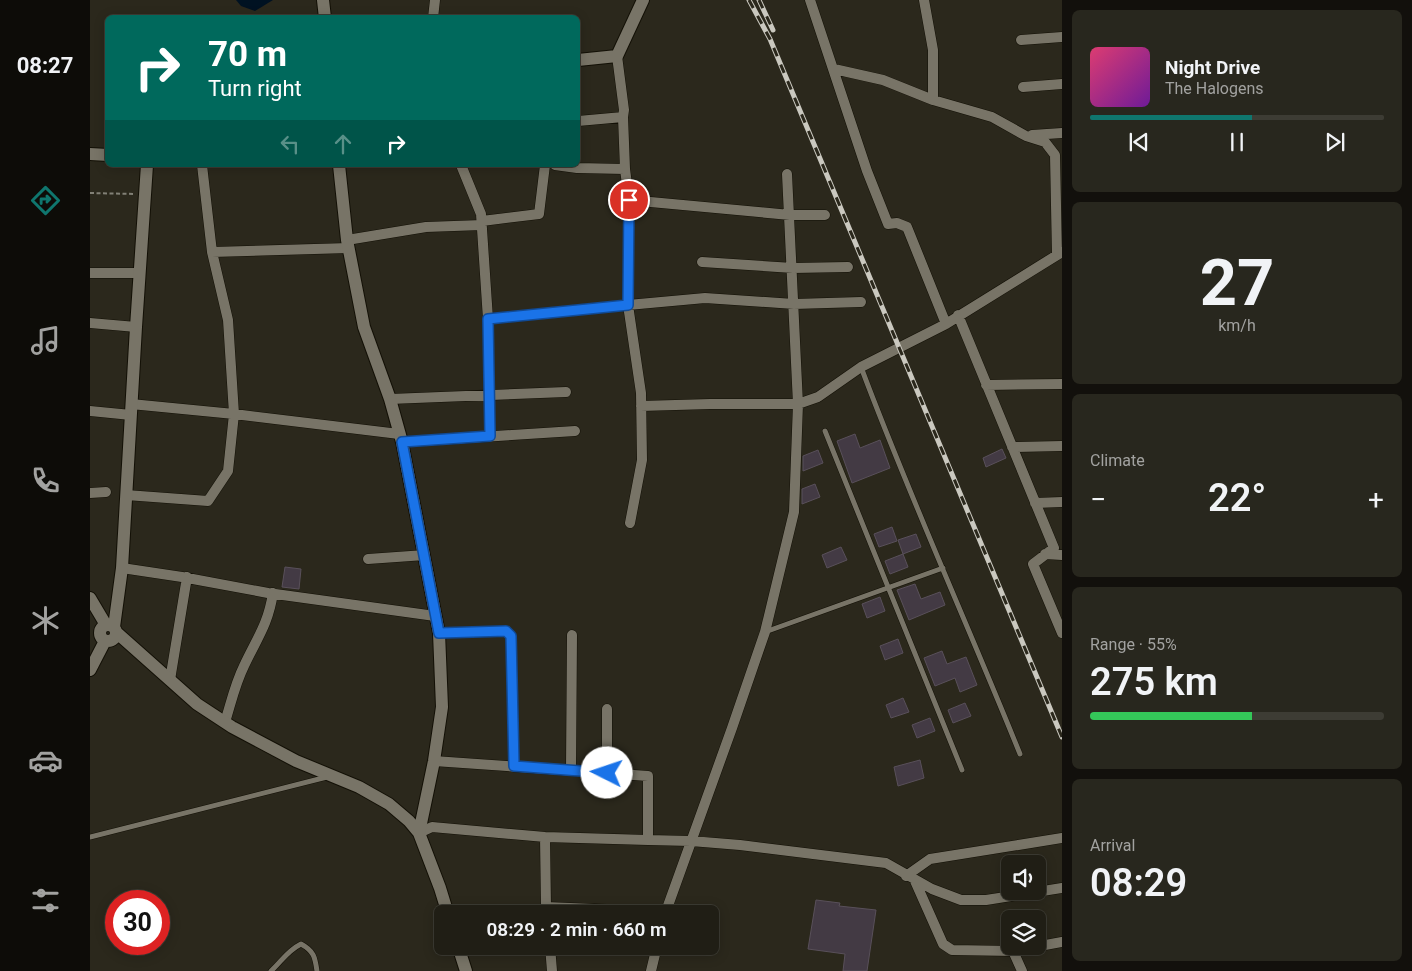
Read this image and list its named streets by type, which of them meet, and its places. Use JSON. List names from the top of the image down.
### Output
{
  "page": {
    "tabs": "08:27",
    "turn": ["70 m", "Turn right"],
    "song": ["Night Drive", "The Halogens"],
    "tile": [
      ["27", "km/h"],
      "Climate",
      ["Range · 55%", "275 km"],
      ["Arrival", "08:29"]
    ],
    "heat": ["−", "22°", "+"],
    "limit": "30",
    "trip": "08:29 · 2 min · 660 m"
  }
}
